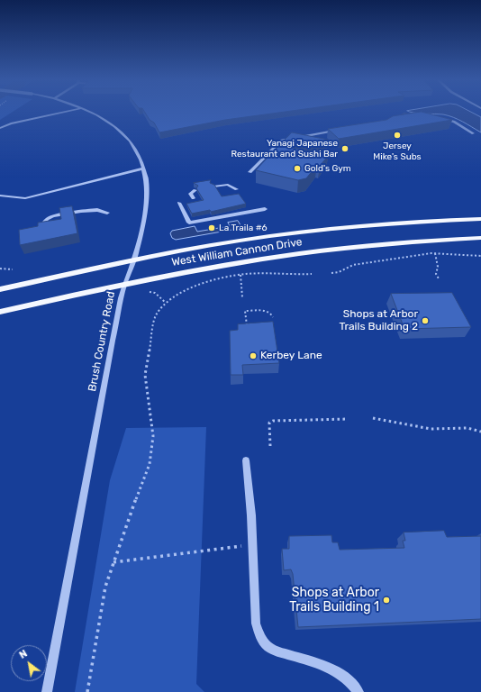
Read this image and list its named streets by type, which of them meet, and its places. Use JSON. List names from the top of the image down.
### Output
{
  "streets": {
    "main road": ["West William Cannon Drive"],
    "street": ["Brush Country Road"]
  },
  "crossings": [
    ["West William Cannon Drive", "Brush Country Road"]
  ],
  "places": [
    "Jersey Mike's Subs",
    "Yanagi Japanese Restaurant and Sushi Bar",
    "Gold's Gym",
    "La Traila #6",
    "Shops at Arbor Trails Building 2",
    "Kerbey Lane",
    "Shops at Arbor Trails Building 1"
  ],
  "north": "top left"
}
